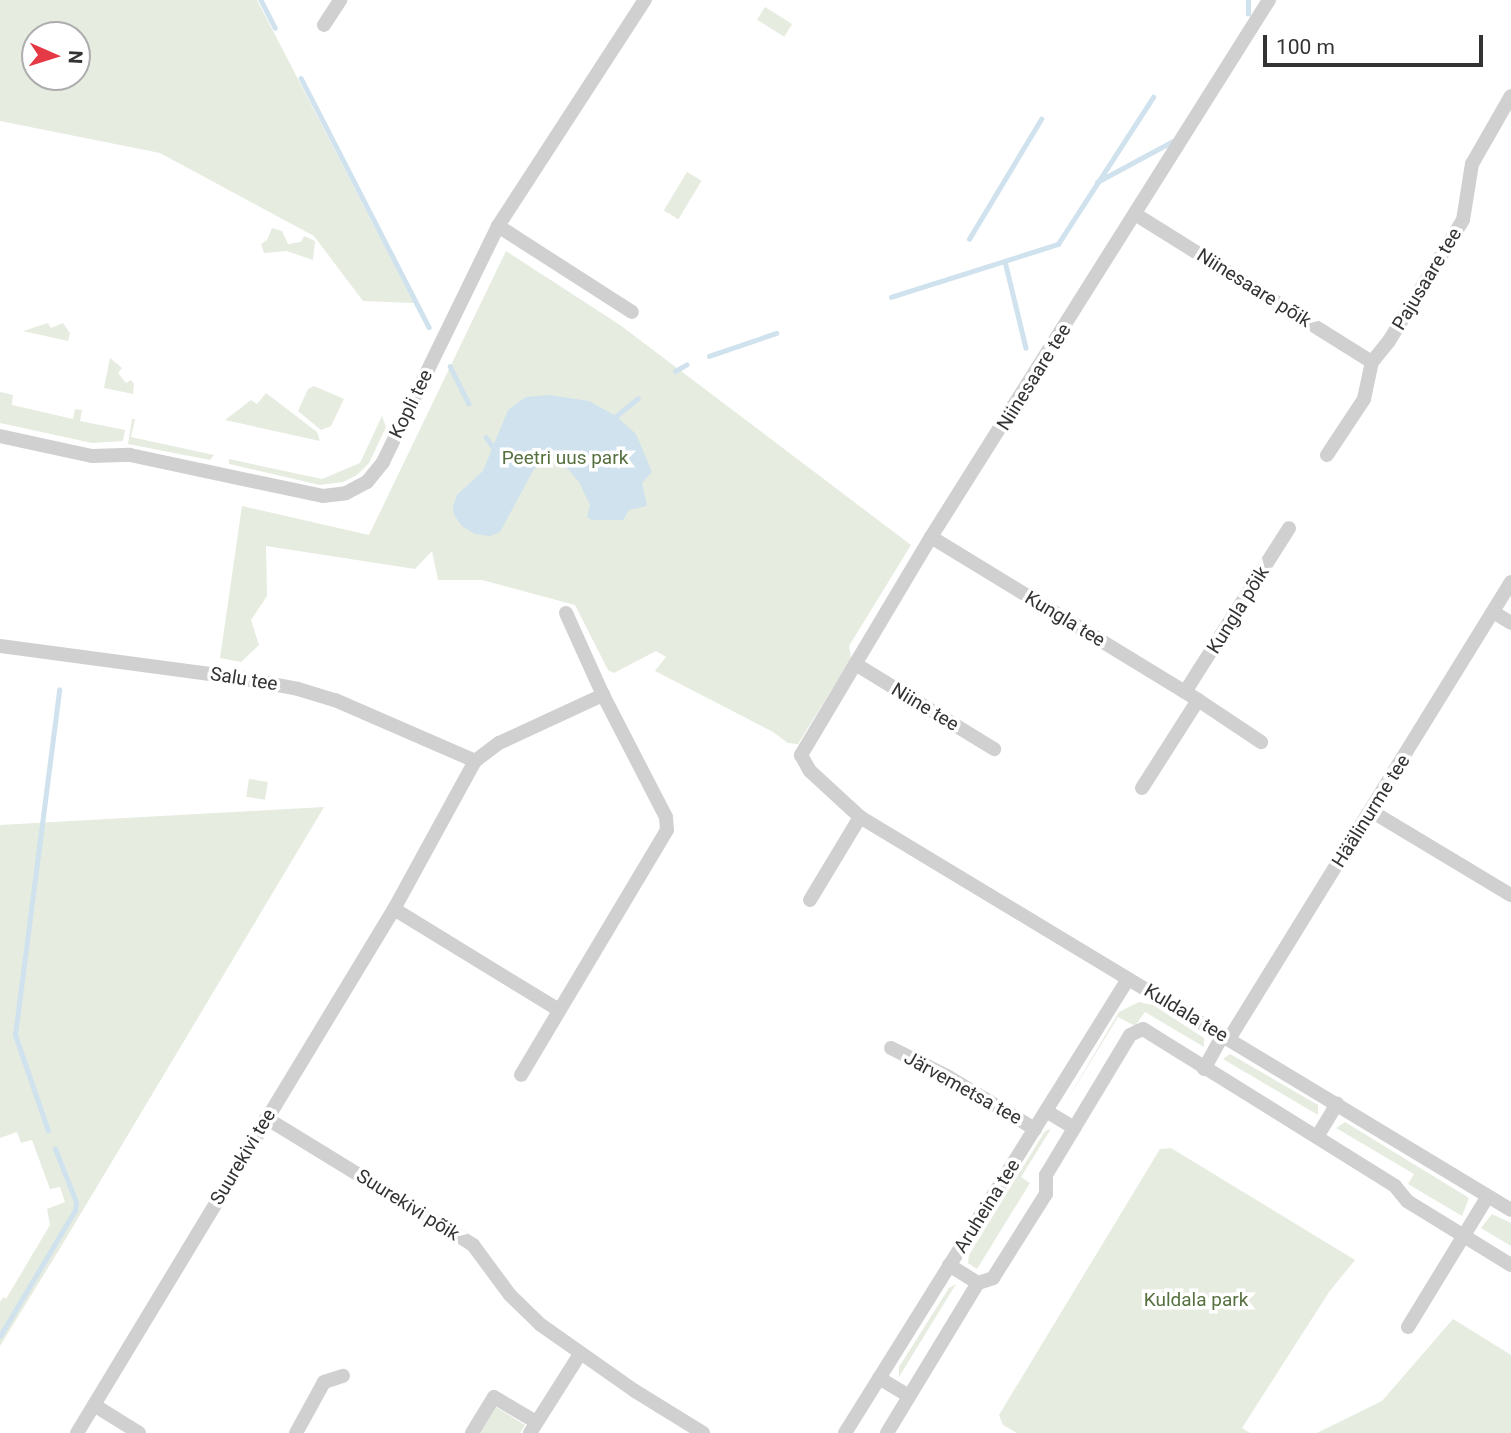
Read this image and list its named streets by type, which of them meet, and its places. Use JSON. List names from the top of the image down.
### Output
{
  "streets": {
    "street": [
      "Pajusaare tee",
      "Niinesaare põik",
      "Niinesaare tee",
      "Kopli tee",
      "Kungla põik",
      "Kungla tee",
      "Salu tee",
      "Niine tee",
      "Häälinurme tee",
      "Kuldala tee",
      "Järvemetsa tee",
      "Suurekivi tee",
      "Suurekivi põik",
      "Aruheina tee"
    ]
  },
  "crossings": [
    ["Pajusaare tee", "Niinesaare põik"],
    ["Niinesaare põik", "Niinesaare tee"],
    ["Niinesaare tee", "Kungla tee"],
    ["Niinesaare tee", "Niine tee"],
    ["Niinesaare tee", "Kuldala tee"],
    ["Kungla põik", "Kungla tee"],
    ["Salu tee", "Suurekivi tee"],
    ["Häälinurme tee", "Kuldala tee"],
    ["Kuldala tee", "Aruheina tee"],
    ["Järvemetsa tee", "Aruheina tee"],
    ["Suurekivi tee", "Suurekivi põik"]
  ],
  "parks": ["Peetri uus park", "Kuldala park"],
  "scale_bar": "100 m",
  "north": "right"
}
